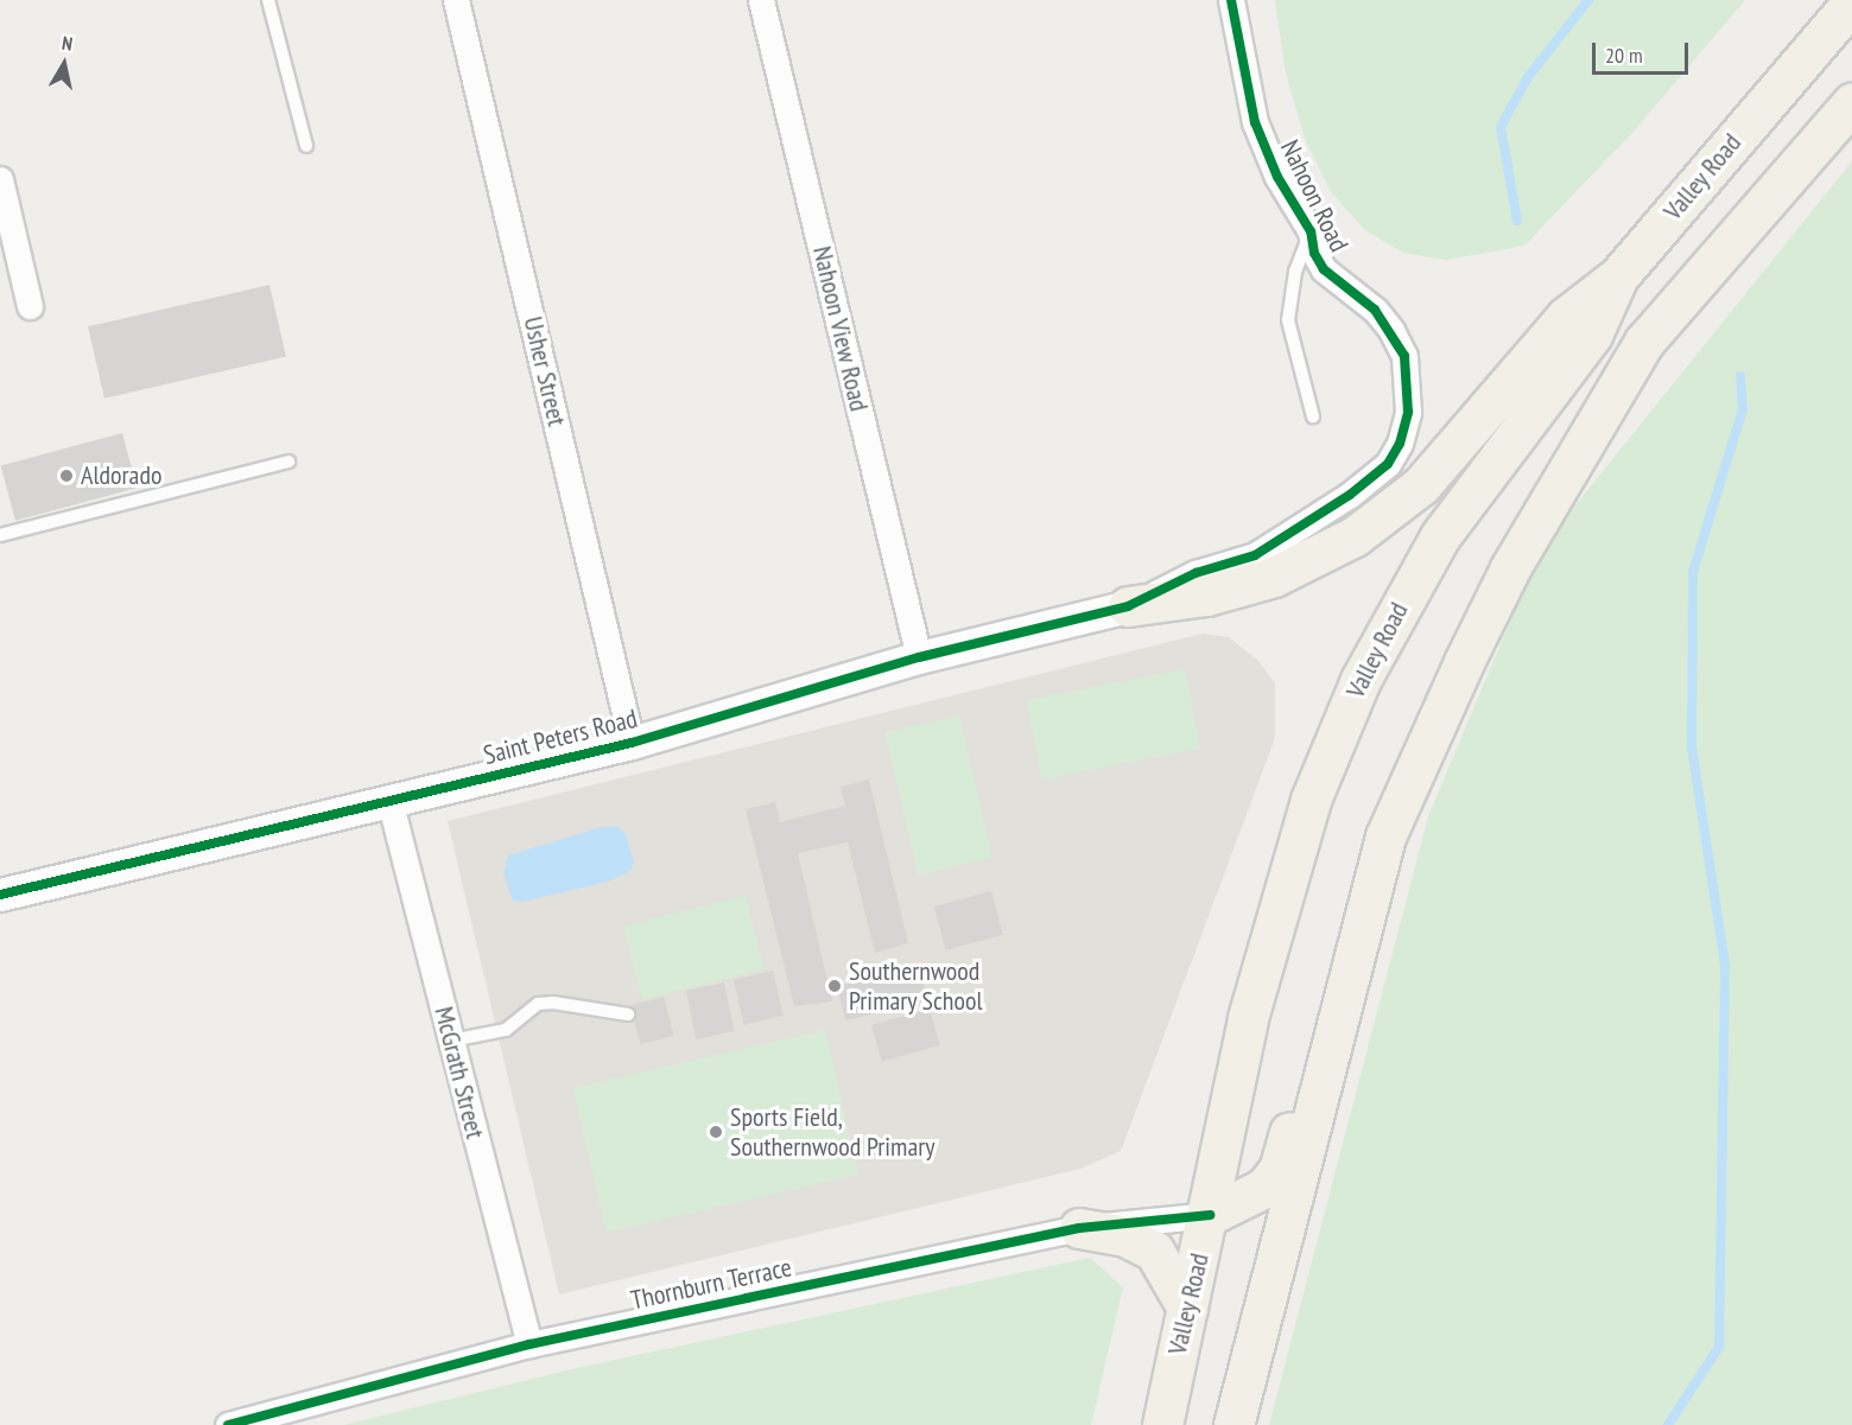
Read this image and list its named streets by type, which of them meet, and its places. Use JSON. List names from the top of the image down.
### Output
{
  "streets": {
    "highway": ["Valley Road"],
    "street": [
      "Nahoon Road",
      "Nahoon View Road",
      "Usher Street",
      "Saint Peters Road",
      "McGrath Street",
      "Thornburn Terrace"
    ]
  },
  "crossings": [
    ["Valley Road", "Thornburn Terrace"],
    ["Nahoon Road", "Saint Peters Road"],
    ["Nahoon View Road", "Saint Peters Road"],
    ["Usher Street", "Saint Peters Road"],
    ["Saint Peters Road", "McGrath Street"],
    ["McGrath Street", "Thornburn Terrace"]
  ],
  "places": ["Aldorado", "Southernwood Primary School", "Sports Field, Southernwood Primary"],
  "scale_bar": "20 m",
  "north": "top"
}
